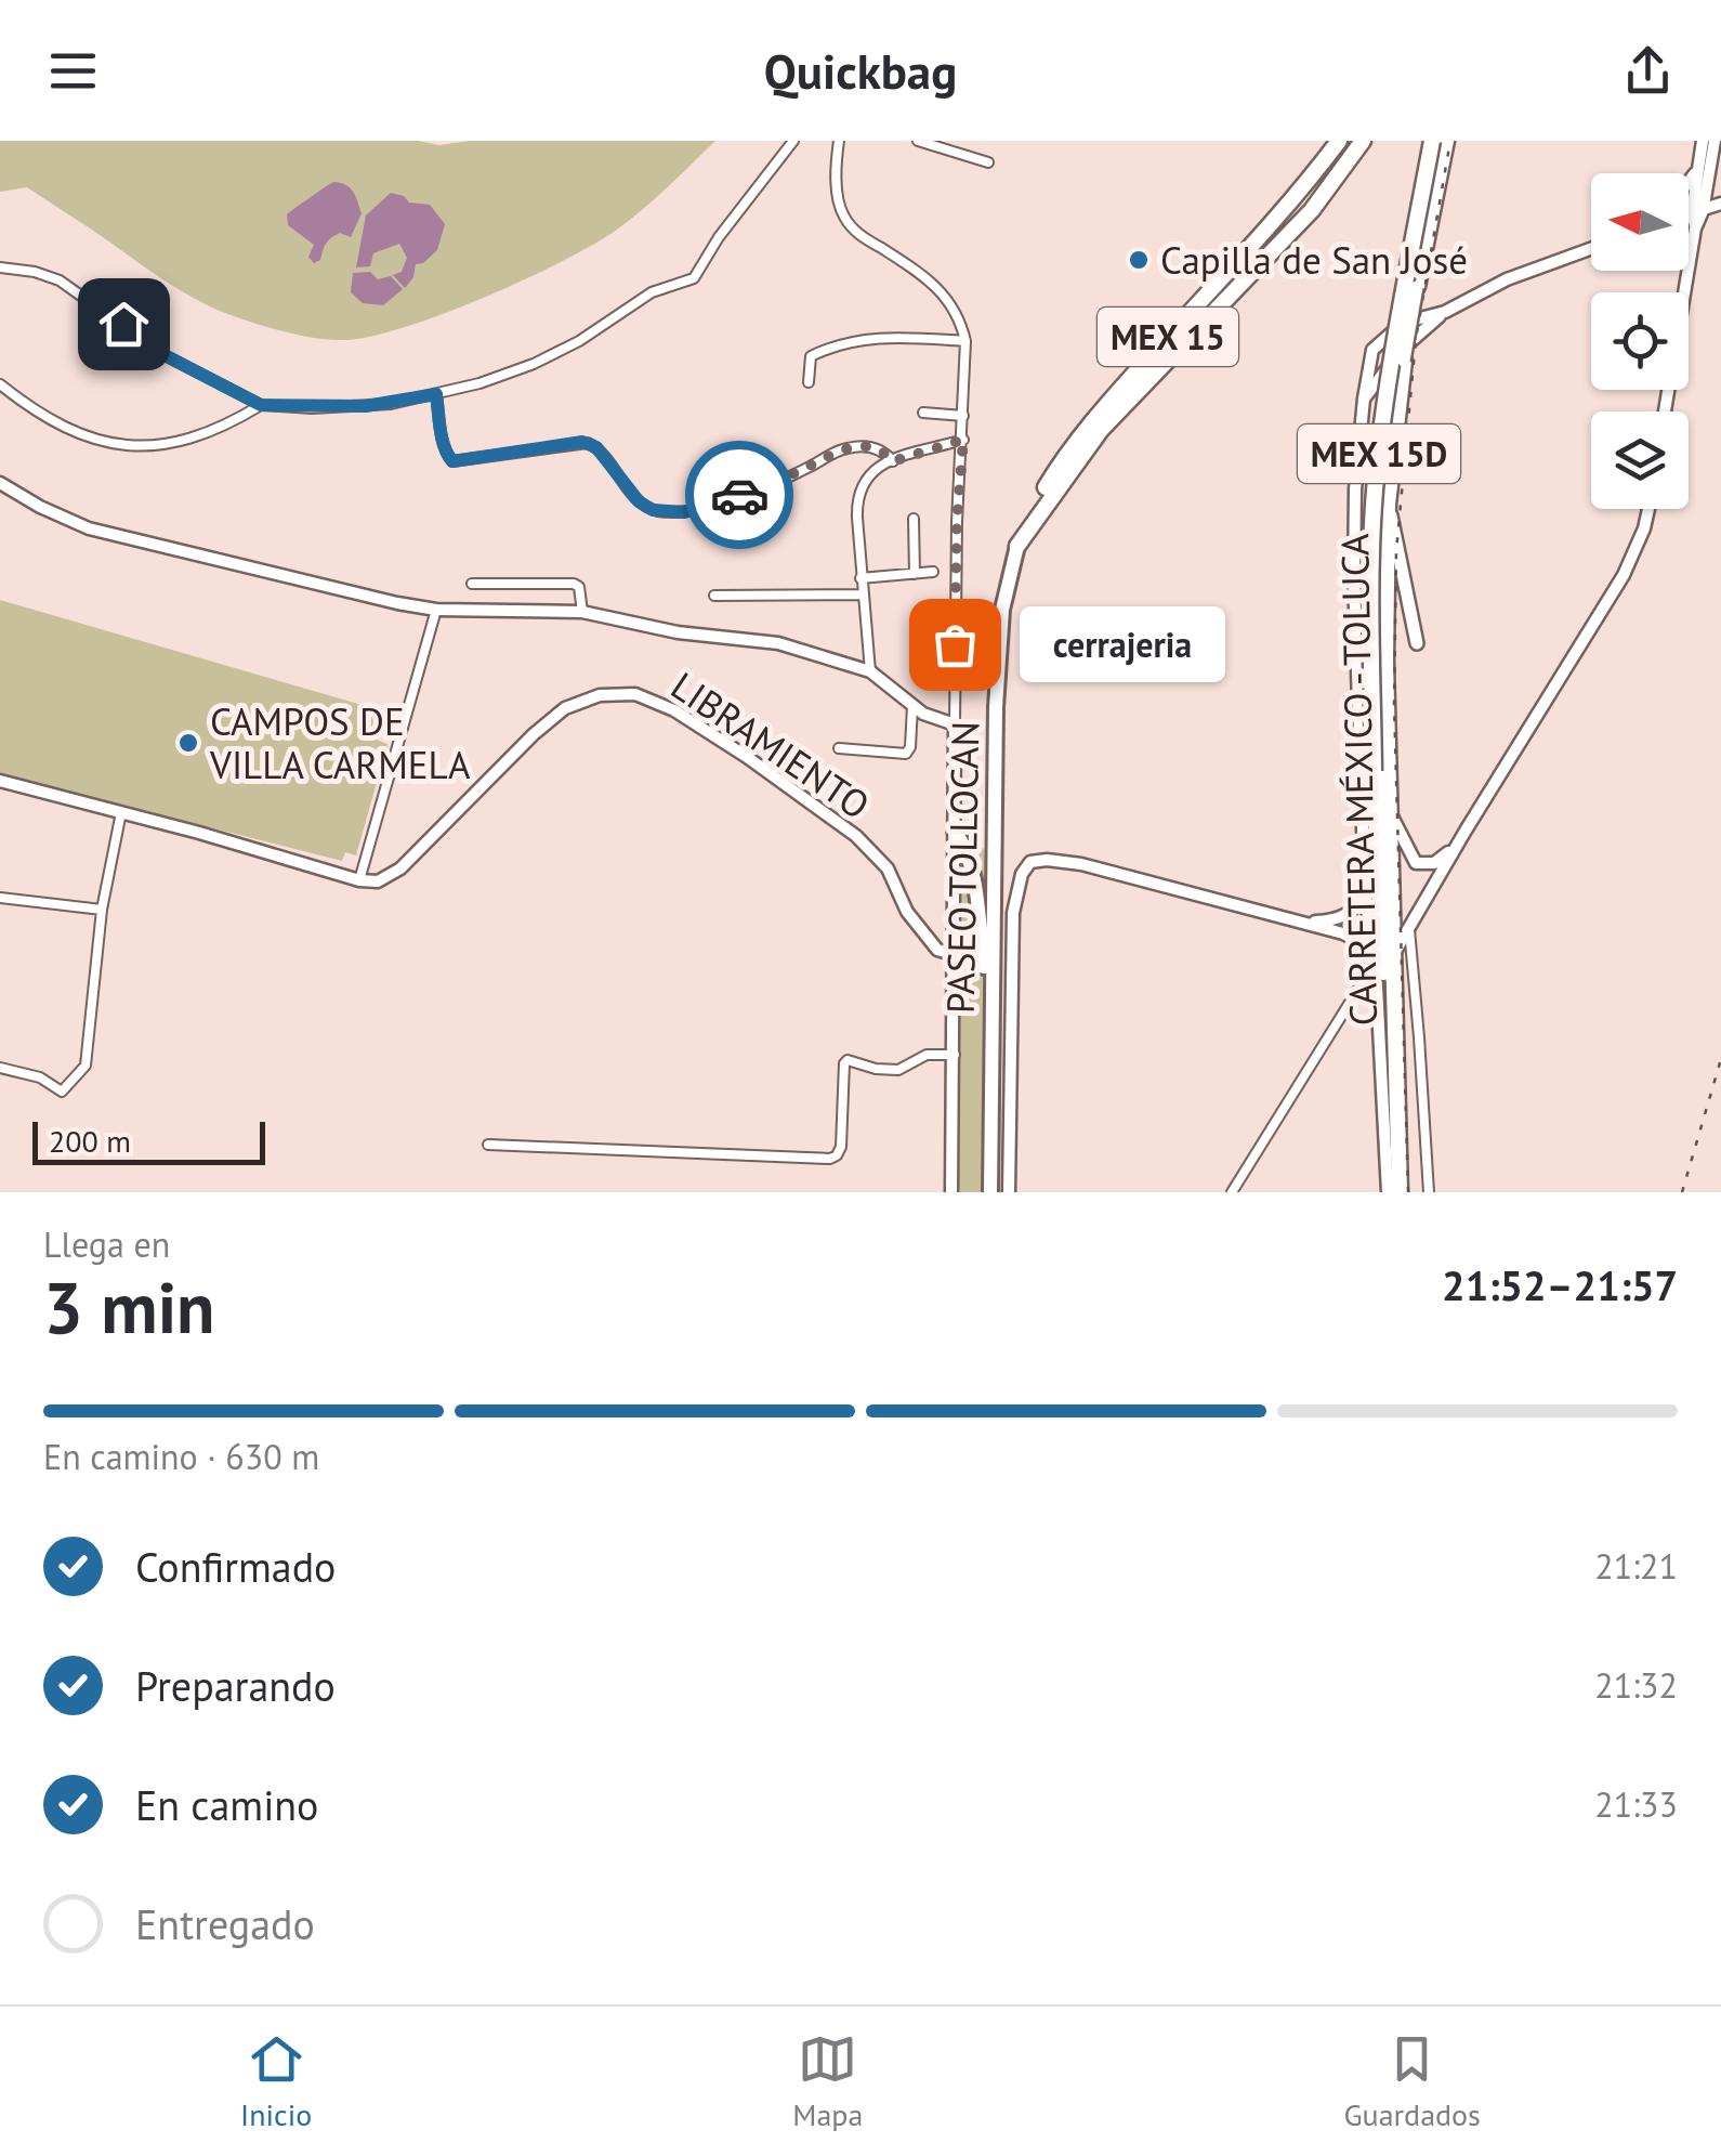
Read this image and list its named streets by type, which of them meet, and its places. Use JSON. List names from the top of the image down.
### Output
{
  "streets": {
    "highway": [
      "MEX 15",
      "MEX 15D",
      "CARRETERA MÉXICO - TOLUCA",
      "PASEO TOLLOCAN"
    ],
    "main road": ["LIBRAMIENTO"]
  },
  "crossings": [
    ["MEX 15", "PASEO TOLLOCAN"],
    ["MEX 15D", "CARRETERA MÉXICO - TOLUCA"]
  ],
  "places": ["Capilla de San José", "cerrajeria", "CAMPOS DE VILLA CARMELA"],
  "scale_bar": "200 m",
  "north": "left",
  "page": {
    "header": "Quickbag",
    "bubble": "cerrajeria",
    "scale": "200 m",
    "heading": ["3 min", "Llega en", "21:52–21:57"],
    "bar": "En camino · 630 m",
    "list": [
      ["Confirmado", "21:21"],
      ["Preparando", "21:32"],
      ["En camino", "21:33"],
      "Entregado"
    ],
    "tabs": ["Inicio", "Mapa", "Guardados"]
  }
}
